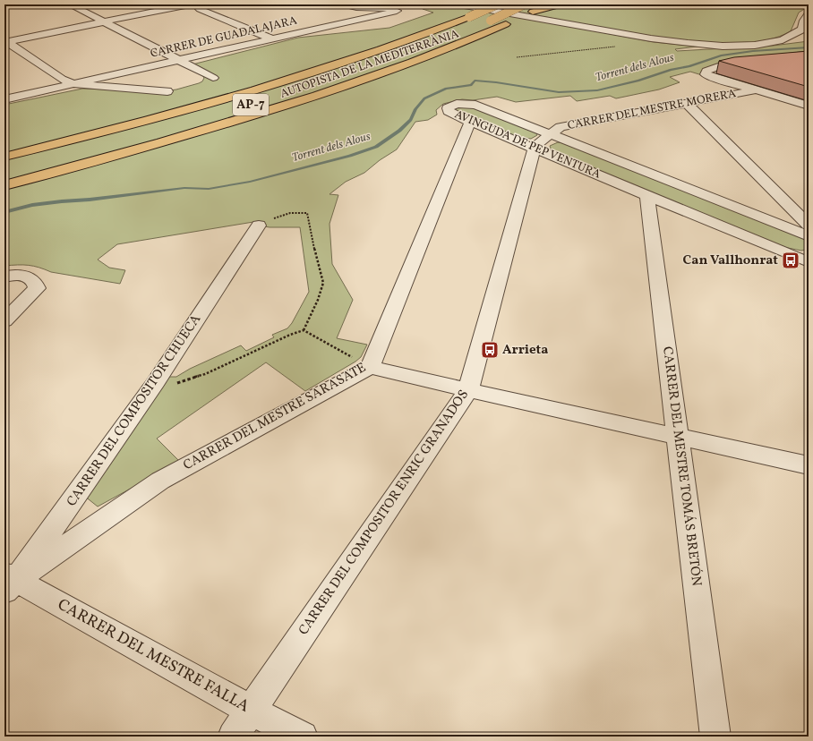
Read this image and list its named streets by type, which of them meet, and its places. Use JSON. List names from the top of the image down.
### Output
{
  "streets": {
    "highway": ["AUTOPISTA DE LA MEDITERRÀNIA", "AP-7"],
    "street": [
      "CARRER DE GUADALAJARA",
      "CARRER DEL MESTRE MORERA",
      "AVINGUDA DE PEP VENTURA",
      "CARRER DEL COMPOSITOR CHUECA",
      "CARRER DEL MESTRE SARASATE",
      "CARRER DEL MESTRE TOMÁS BRETÓN",
      "CARRER DEL COMPOSITOR ENRIC GRANADOS",
      "CARRER DEL MESTRE FALLA"
    ]
  },
  "crossings": [
    ["CARRER DEL MESTRE MORERA", "AVINGUDA DE PEP VENTURA"],
    ["CARRER DEL MESTRE MORERA", "CARRER DEL COMPOSITOR ENRIC GRANADOS"],
    ["AVINGUDA DE PEP VENTURA", "CARRER DEL MESTRE SARASATE"],
    ["AVINGUDA DE PEP VENTURA", "CARRER DEL MESTRE TOMÁS BRETÓN"],
    ["AVINGUDA DE PEP VENTURA", "CARRER DEL COMPOSITOR ENRIC GRANADOS"],
    ["CARRER DEL COMPOSITOR CHUECA", "CARRER DEL MESTRE SARASATE"],
    ["CARRER DEL COMPOSITOR CHUECA", "CARRER DEL MESTRE FALLA"],
    ["CARRER DEL MESTRE SARASATE", "CARRER DEL MESTRE FALLA"],
    ["CARRER DEL COMPOSITOR ENRIC GRANADOS", "CARRER DEL MESTRE FALLA"]
  ],
  "water": ["Torrent dels Alous"],
  "places": {
    "bus stop": ["Can Vallhonrat", "Arrieta"]
  }
}
